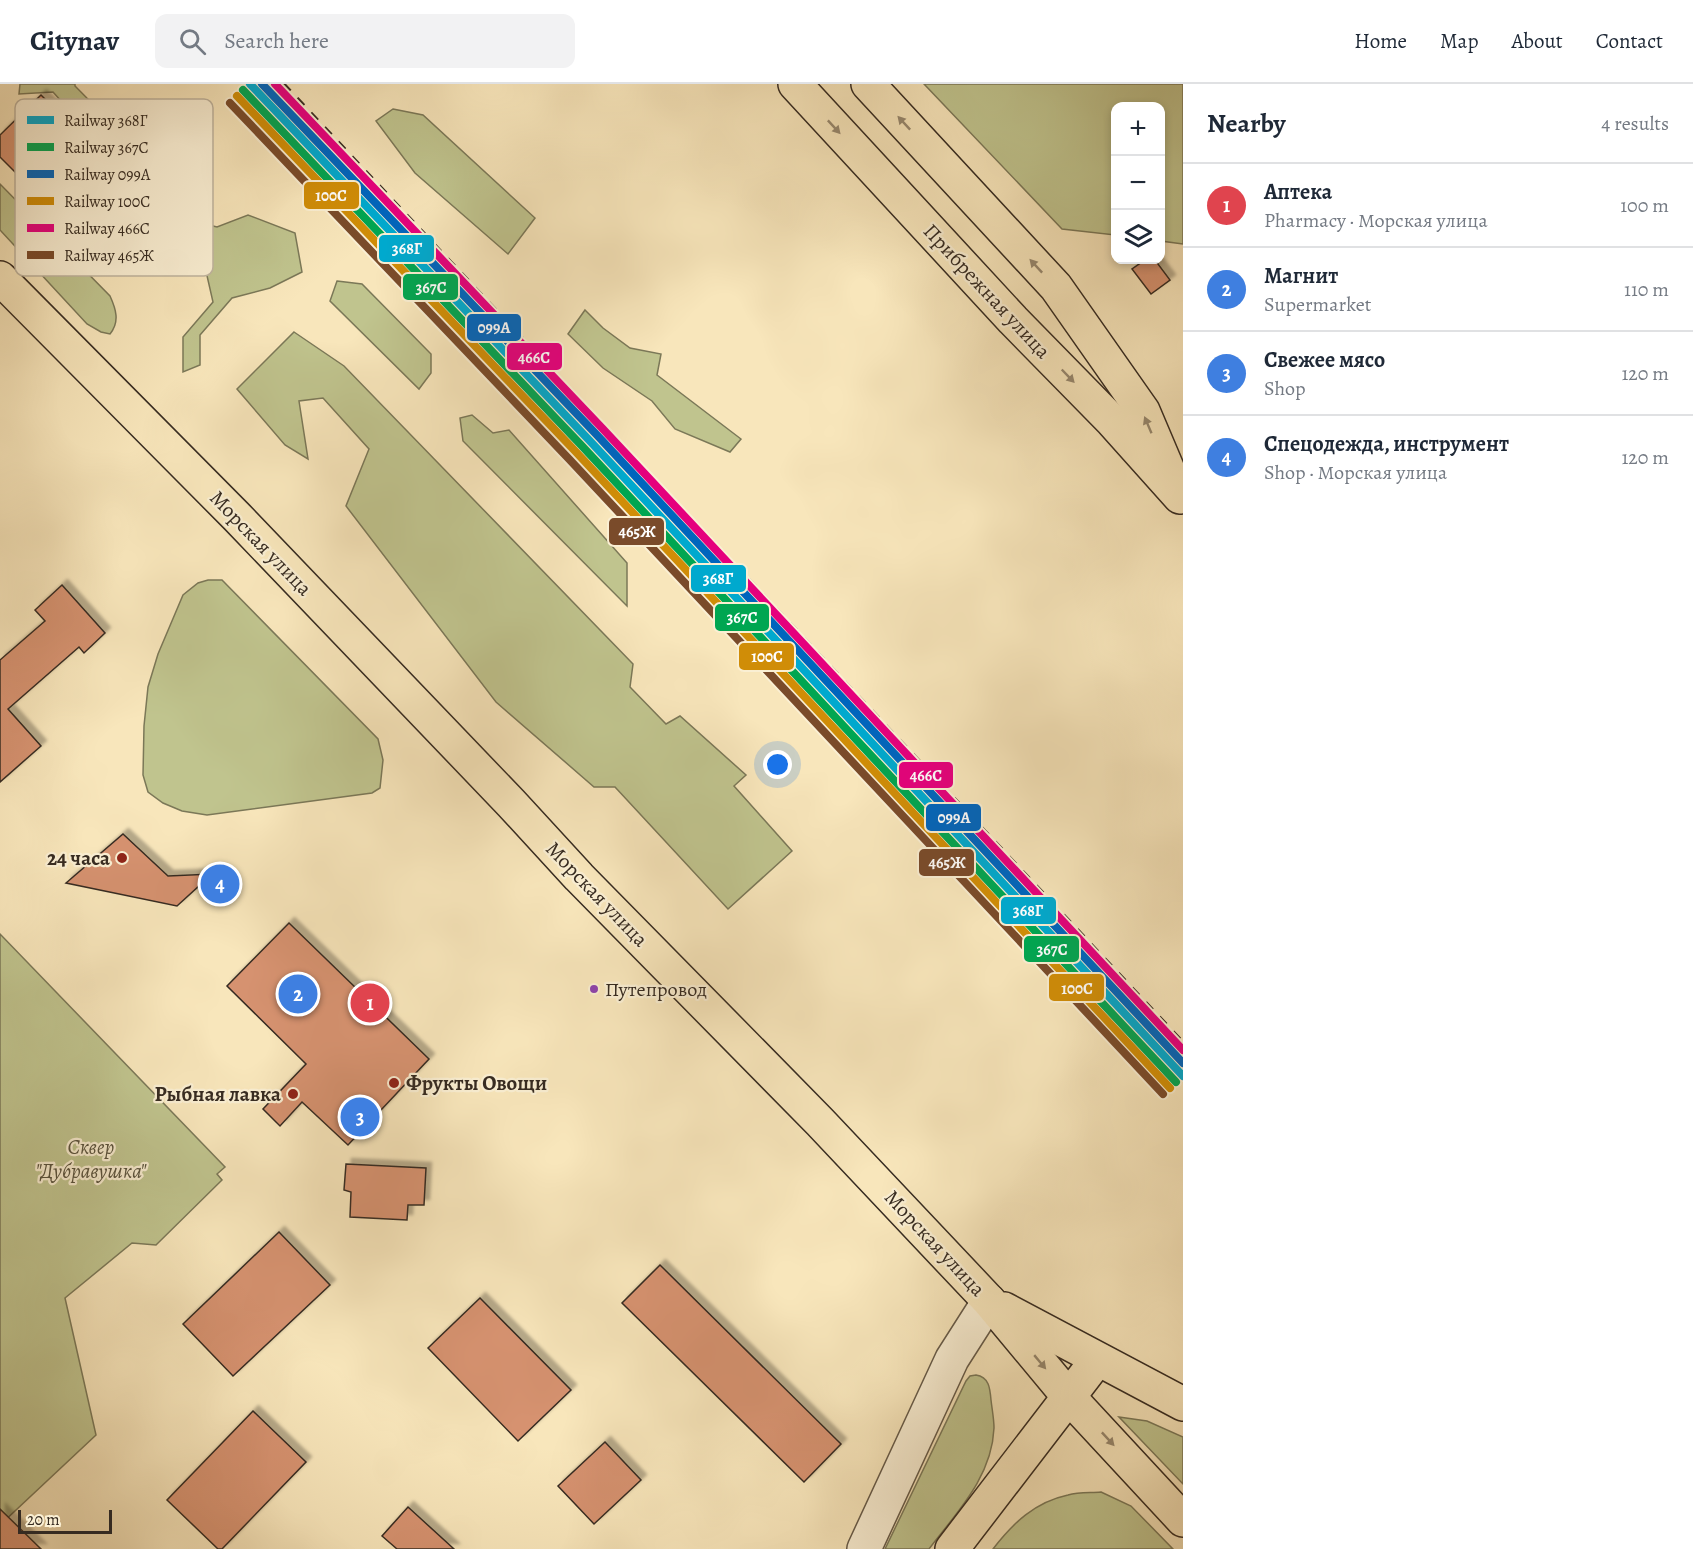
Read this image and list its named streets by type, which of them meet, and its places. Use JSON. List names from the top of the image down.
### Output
{
  "streets": {
    "main road": ["Прибрежная улица", "Морская улица"]
  },
  "parks": ["Сквер \"Дубравушка\""],
  "places": [
    "24 часа",
    "Путепровод",
    "Фрукты Овощи",
    "Рыбная лавка"
  ],
  "lines": [
    "rail line 368Г",
    "rail line 099А",
    "rail line 466С",
    "rail line 367С",
    "rail line 100C",
    "rail line 465Ж"
  ],
  "legend": [
    "Railway 368Г",
    "Railway 367С",
    "Railway 099А",
    "Railway 100C",
    "Railway 466С",
    "Railway 465Ж"
  ],
  "scale_bar": "20 m",
  "page": {
    "header": "Citynav",
    "search": "Search here",
    "nav": [
      "Home",
      "Map",
      "About",
      "Contact"
    ],
    "heading": ["Nearby", "4 results"],
    "map_buttons": ["+", "−"],
    "list": [
      {
        "mark": "1",
        "name": "Аптека",
        "note": "Pharmacy · Морская улица",
        "value": "100 m"
      },
      {
        "mark": "2",
        "name": "Магнит",
        "note": "Supermarket",
        "value": "110 m"
      },
      {
        "mark": "3",
        "name": "Свежее мясо",
        "note": "Shop",
        "value": "120 m"
      },
      {
        "mark": "4",
        "name": "Спецодежда, инструмент",
        "note": "Shop · Морская улица",
        "value": "120 m"
      }
    ],
    "pins": [
      "4",
      "2",
      "1",
      "3"
    ],
    "scale": "20 m"
  }
}
